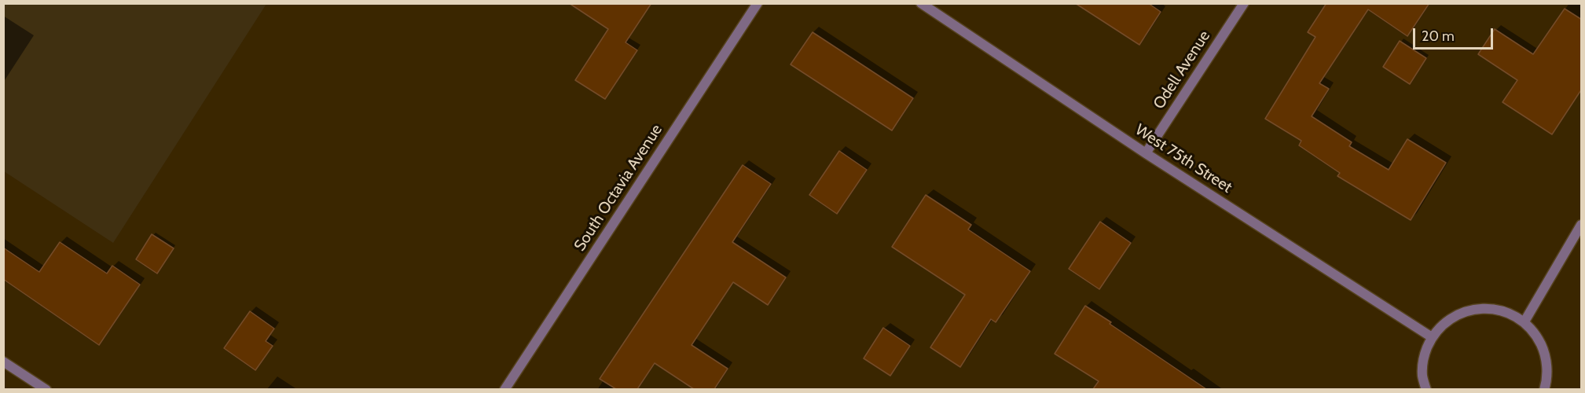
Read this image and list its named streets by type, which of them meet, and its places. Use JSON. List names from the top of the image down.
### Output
{
  "streets": {
    "street": ["Odell Avenue", "West 75th Street", "South Octavia Avenue"]
  },
  "crossings": [
    ["Odell Avenue", "West 75th Street"]
  ],
  "scale_bar": "20 m"
}
